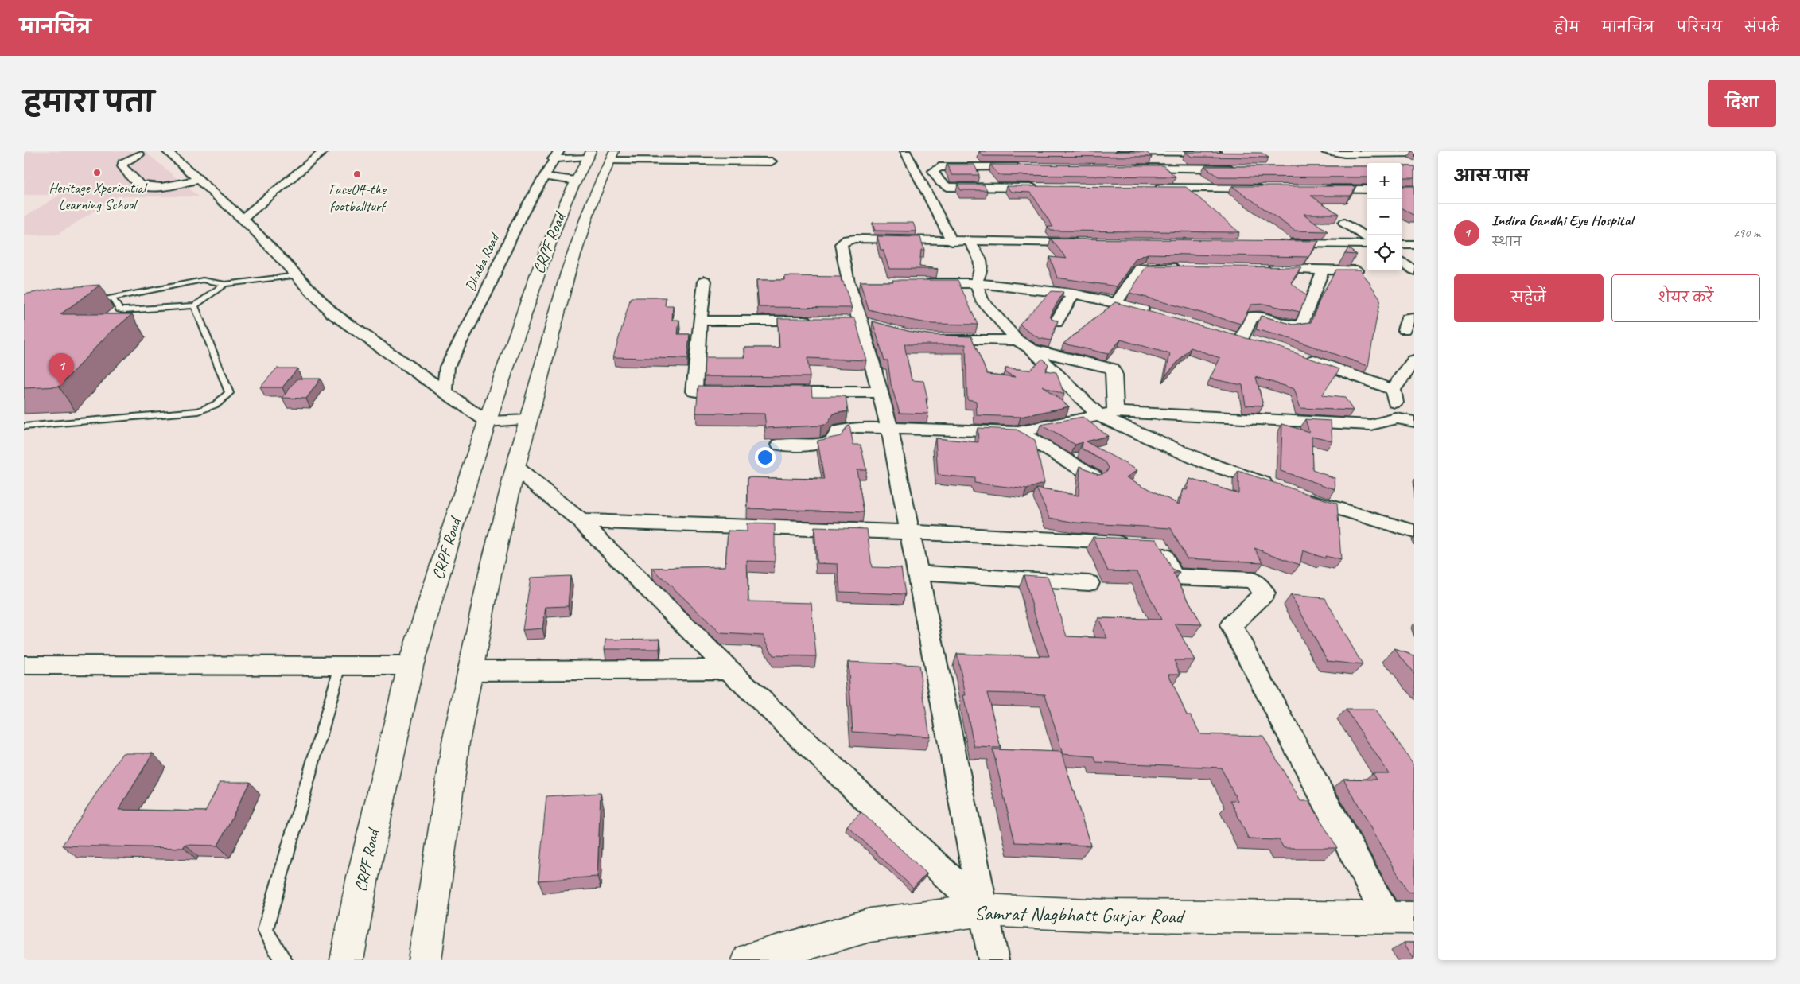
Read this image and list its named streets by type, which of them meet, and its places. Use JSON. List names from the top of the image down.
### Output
{
  "streets": {
    "street": ["CRPF Road", "Dhaba Road", "Samrat Nagbhatt Gurjar Road"]
  },
  "places": ["Heritage Xperiential Learning School", "FaceOff-the footballturf"],
  "page": {
    "header": "मानचित्र",
    "nav": [
      "होम",
      "मानचित्र",
      "परिचय",
      "संपर्क"
    ],
    "title": "हमारा पता",
    "buttons": [
      "दिशा",
      ["सहेजें", "शेयर करें"]
    ],
    "heading": "आस-पास",
    "map_buttons": ["+", "−"],
    "list": [
      {
        "mark": "1",
        "name": "Indira Gandhi Eye Hospital",
        "note": "स्थान",
        "value": "290 m"
      }
    ],
    "pins": "1"
  }
}
